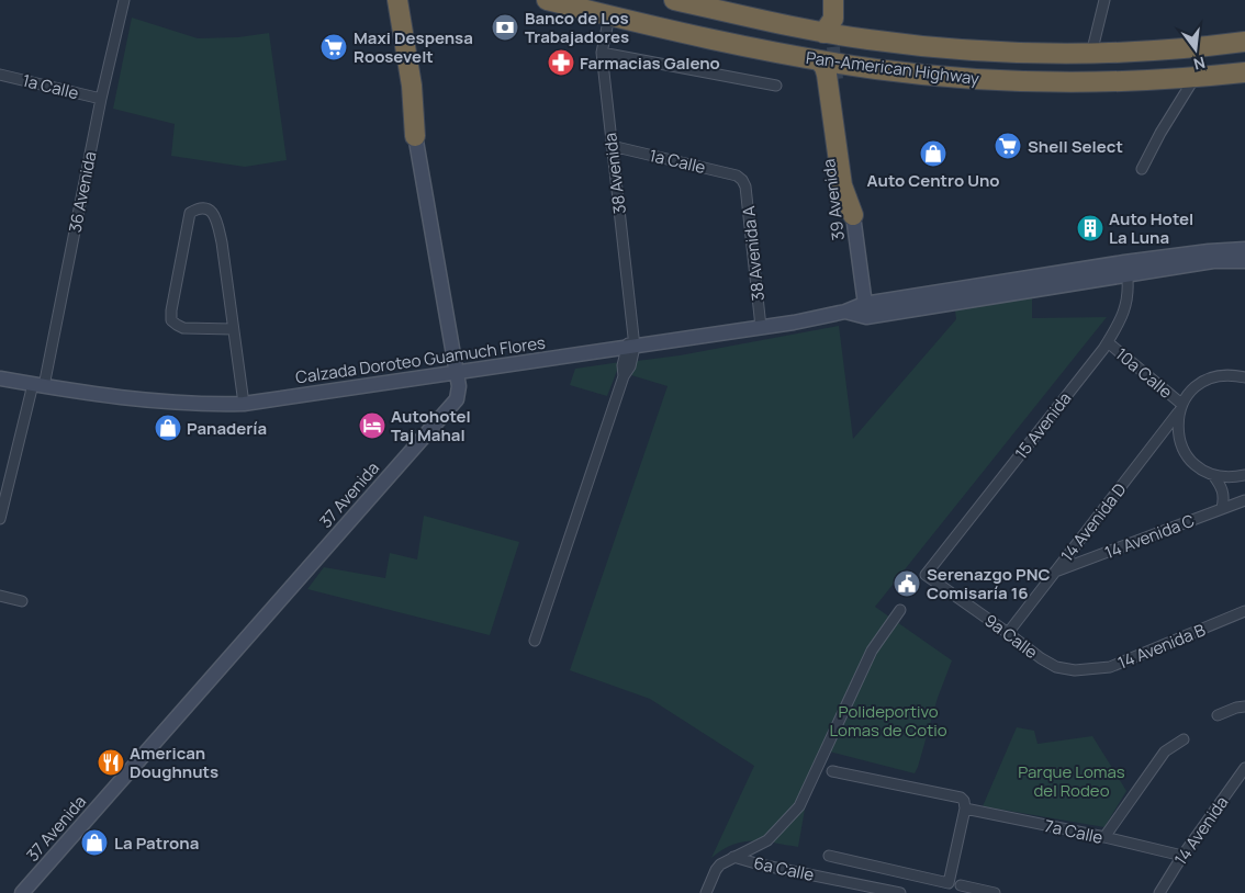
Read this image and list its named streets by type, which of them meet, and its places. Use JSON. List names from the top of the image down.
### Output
{
  "streets": {
    "highway": ["Pan-American Highway"],
    "main road": ["39 Avenida", "Calzada Doroteo Guamuch Flores", "37 Avenida"],
    "street": [
      "1a Calle",
      "38 Avenida",
      "36 Avenida",
      "38 Avenida A",
      "10a Calle",
      "15 Avenida",
      "14 Avenida D",
      "14 Avenida C",
      "9a Calle",
      "14 Avenida B",
      "14 Avenida",
      "7a Calle",
      "6a Calle"
    ]
  },
  "crossings": [
    ["Pan-American Highway", "38 Avenida"],
    ["1a Calle", "38 Avenida"],
    ["1a Calle", "36 Avenida"],
    ["1a Calle", "38 Avenida A"],
    ["38 Avenida", "Calzada Doroteo Guamuch Flores"],
    ["36 Avenida", "Calzada Doroteo Guamuch Flores"],
    ["39 Avenida", "Calzada Doroteo Guamuch Flores"],
    ["38 Avenida A", "Calzada Doroteo Guamuch Flores"],
    ["Calzada Doroteo Guamuch Flores", "15 Avenida"],
    ["Calzada Doroteo Guamuch Flores", "37 Avenida"],
    ["10a Calle", "15 Avenida"],
    ["10a Calle", "14 Avenida D"],
    ["15 Avenida", "9a Calle"],
    ["14 Avenida D", "14 Avenida C"],
    ["14 Avenida D", "9a Calle"],
    ["9a Calle", "14 Avenida B"],
    ["14 Avenida", "7a Calle"],
    ["7a Calle", "6a Calle"]
  ],
  "parks": ["Polideportivo Lomas de Cotio", "Parque Lomas del Rodeo"],
  "places": {
    "bank": ["Banco de Los Trabajadores"],
    "supermarket": ["Maxi Despensa Roosevelt", "Shell Select"],
    "pharmacy": ["Farmacias Galeno"],
    "shop": ["Auto Centro Uno", "Panadería", "La Patrona"],
    "building": ["Auto Hotel La Luna"],
    "hotel": ["Autohotel Taj Mahal"],
    "public building": ["Serenazgo PNC Comisaría 16"],
    "restaurant": ["American Doughnuts"]
  },
  "north": "bottom"
}
